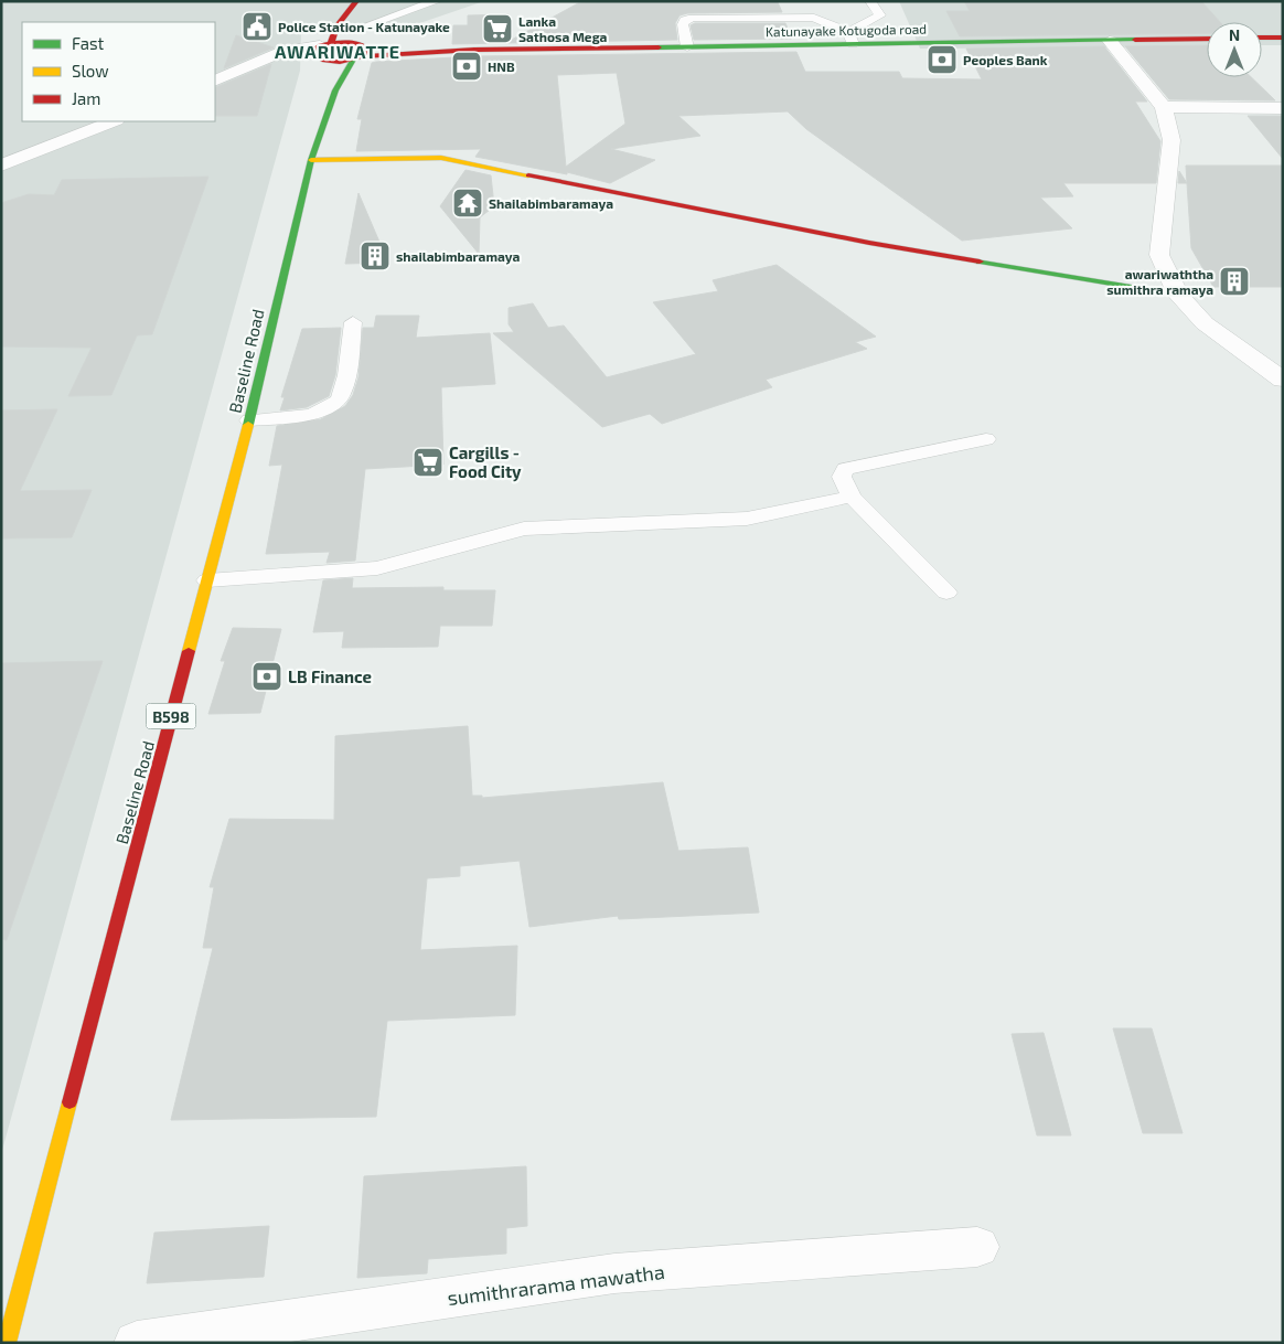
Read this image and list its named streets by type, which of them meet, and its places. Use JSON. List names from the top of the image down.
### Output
{
  "streets": {
    "main road": ["Katunayake Kotugoda road", "Baseline Road", "B598"],
    "street": ["sumithrarama mawatha"]
  },
  "crossings": [
    ["Katunayake Kotugoda road", "Baseline Road"]
  ],
  "districts": ["AWARIWATTE"],
  "places": {
    "public building": ["Police Station - Katunayake"],
    "supermarket": ["Lanka Sathosa Mega", "Cargills - Food City"],
    "bank": ["Peoples Bank", "HNB", "LB Finance"],
    "temple": ["Shailabimbaramaya"],
    "building": ["shailabimbaramaya", "awariwaththa sumithra ramaya"]
  },
  "legend": ["Fast", "Slow", "Jam"],
  "north": "top"
}
